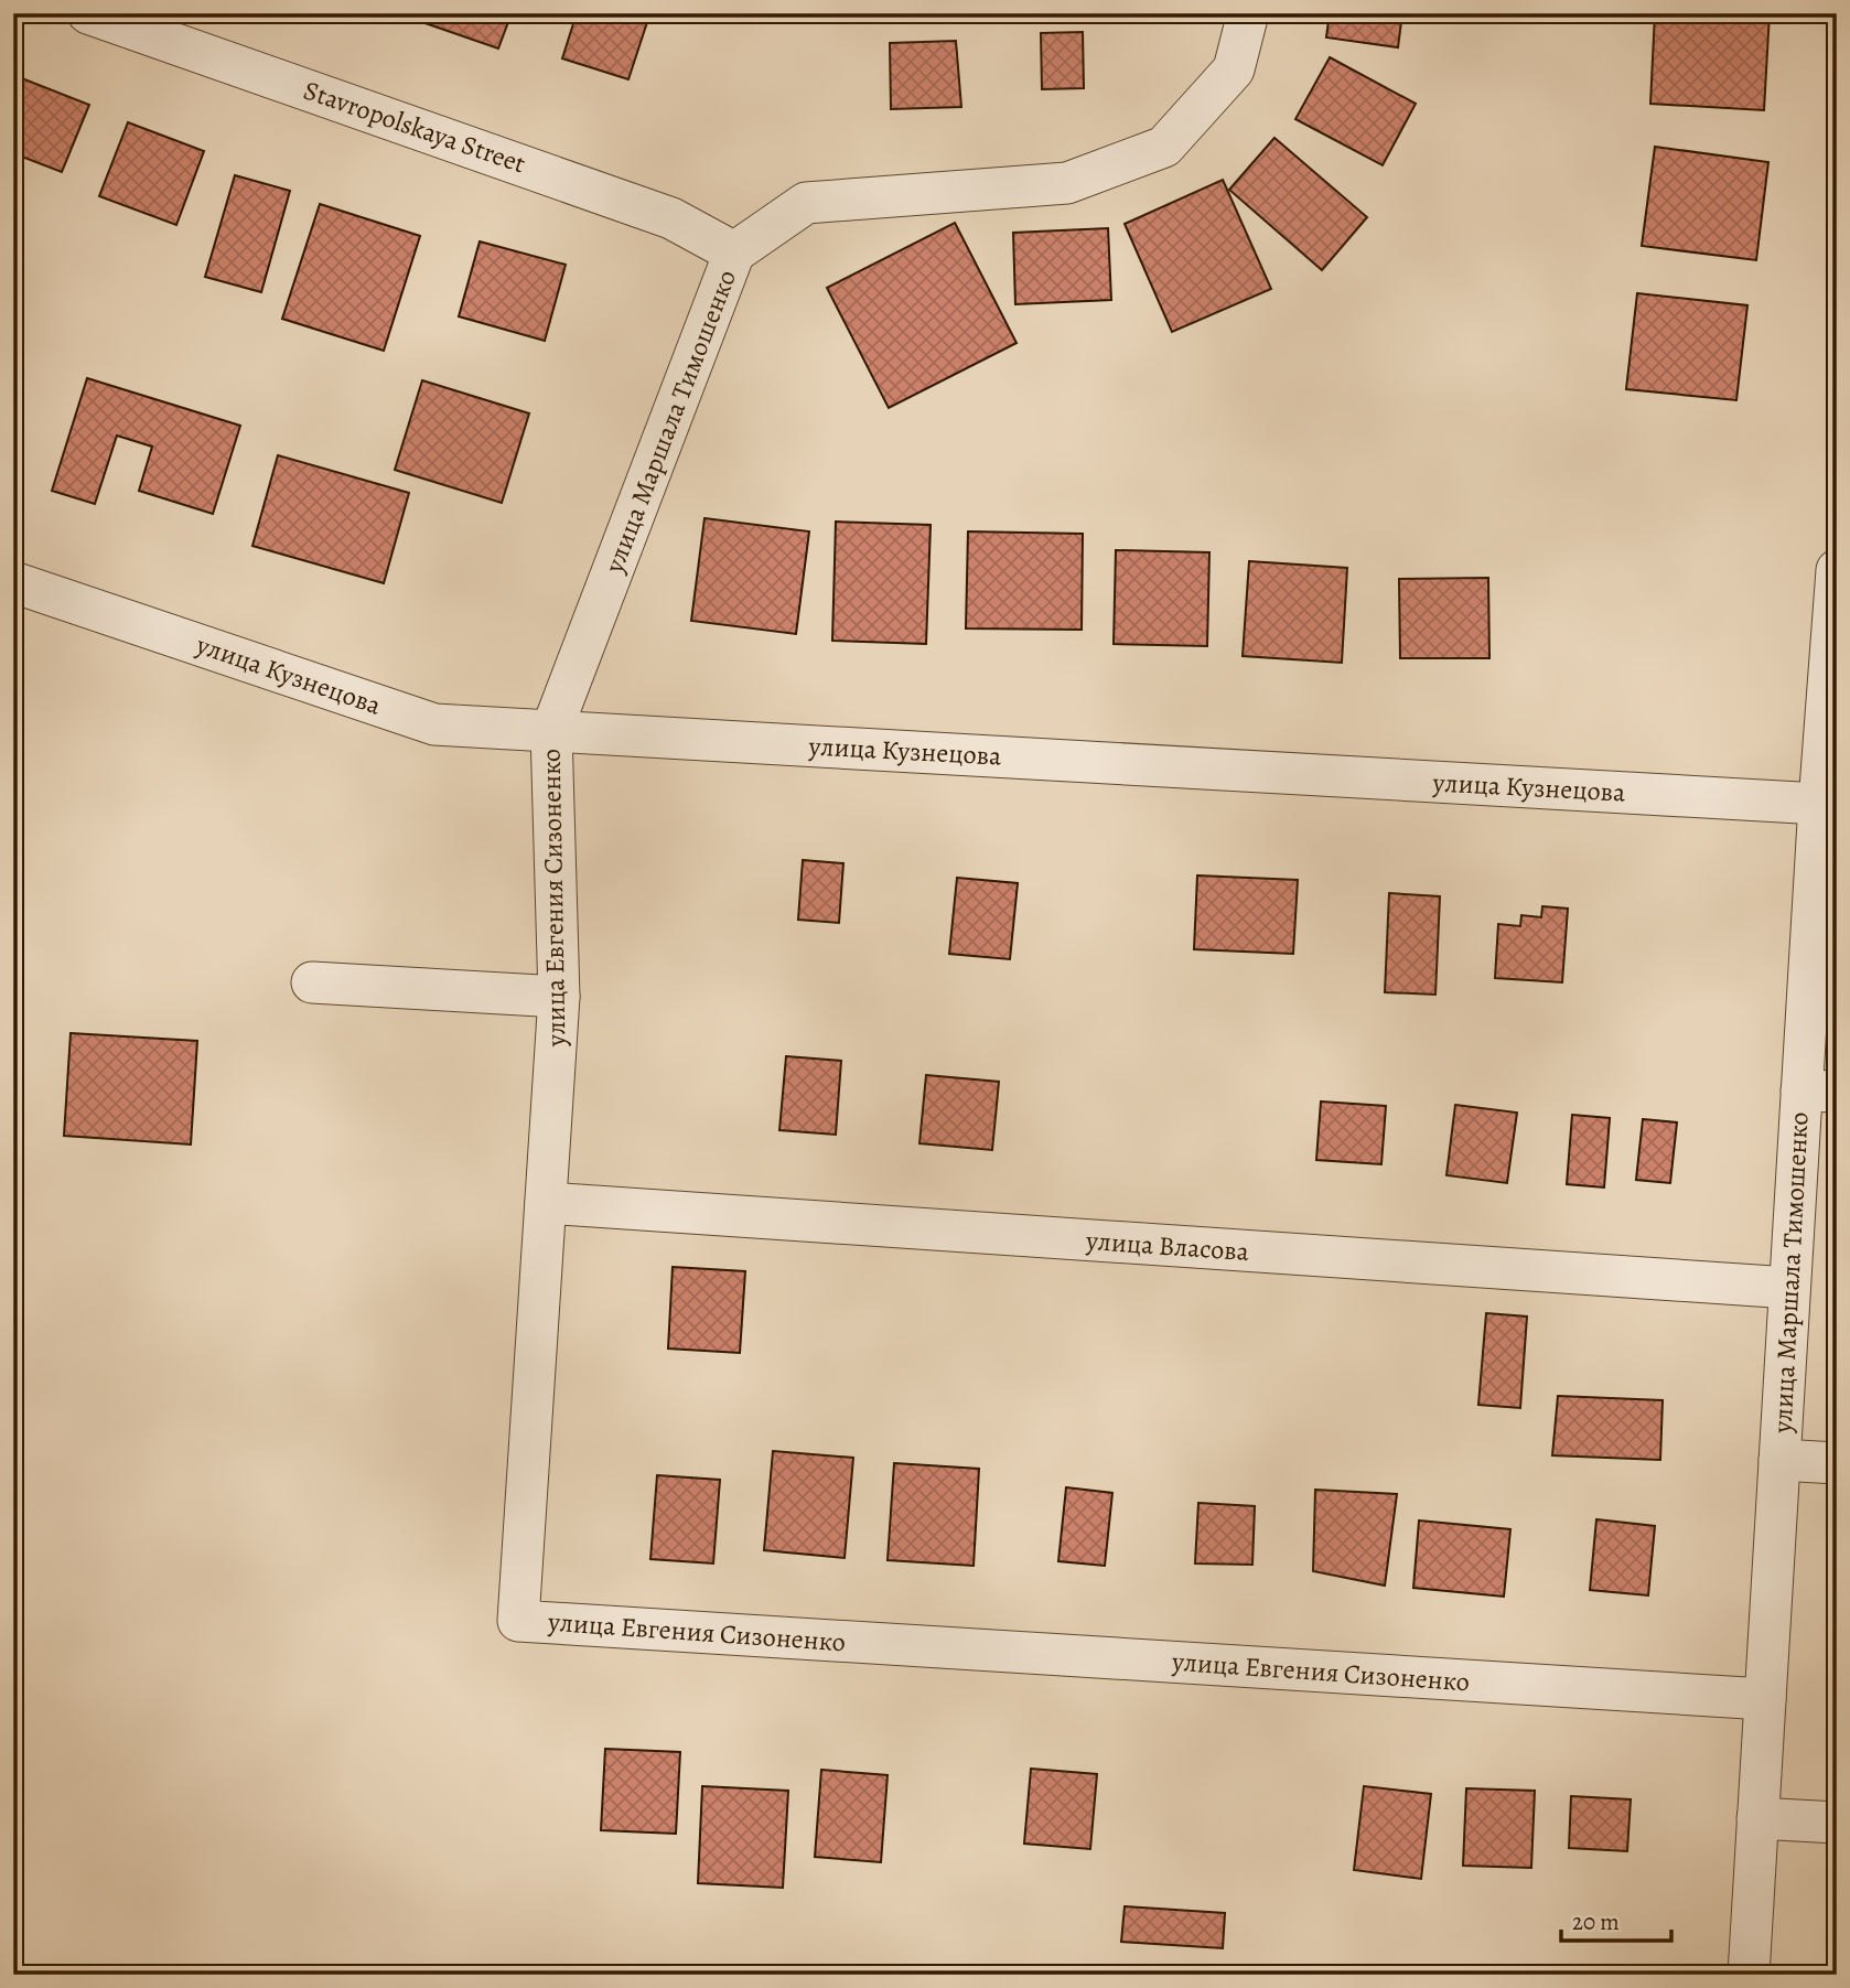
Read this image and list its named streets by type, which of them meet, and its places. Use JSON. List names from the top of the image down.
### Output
{
  "streets": {
    "street": [
      "Stavropolskaya Street",
      "улица Маршала Тимошенко",
      "улица Кузнецова",
      "улица Евгения Сизоненко",
      "улица Власова"
    ]
  },
  "crossings": [
    ["Stavropolskaya Street", "улица Маршала Тимошенко"],
    ["улица Маршала Тимошенко", "улица Кузнецова"],
    ["улица Маршала Тимошенко", "улица Евгения Сизоненко"],
    ["улица Маршала Тимошенко", "улица Власова"],
    ["улица Кузнецова", "улица Евгения Сизоненко"],
    ["улица Евгения Сизоненко", "улица Власова"]
  ],
  "scale_bar": "20 m"
}
